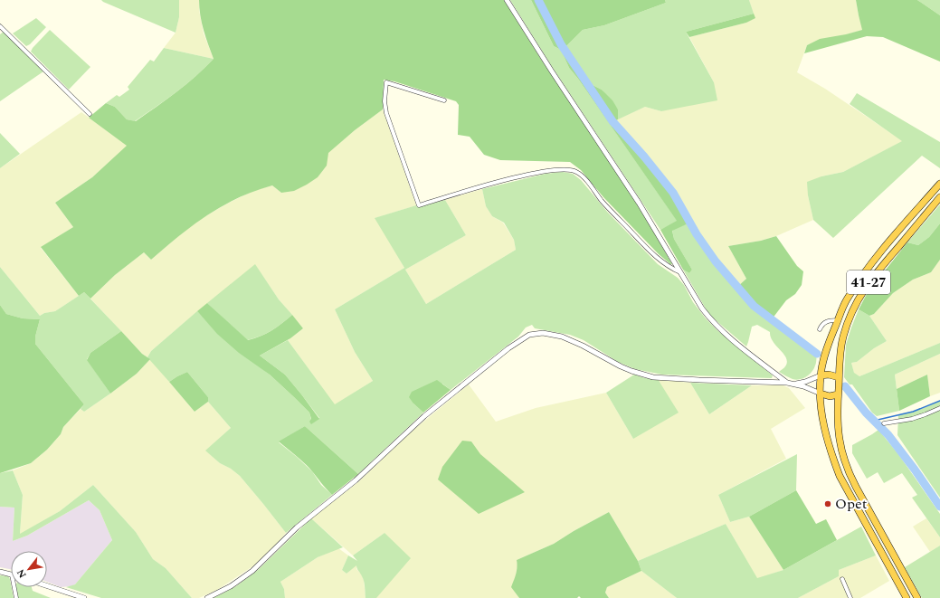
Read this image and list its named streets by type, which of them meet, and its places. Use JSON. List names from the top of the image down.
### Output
{
  "streets": {
    "highway": ["41-27"]
  },
  "places": ["Opet"],
  "north": "bottom left"
}
